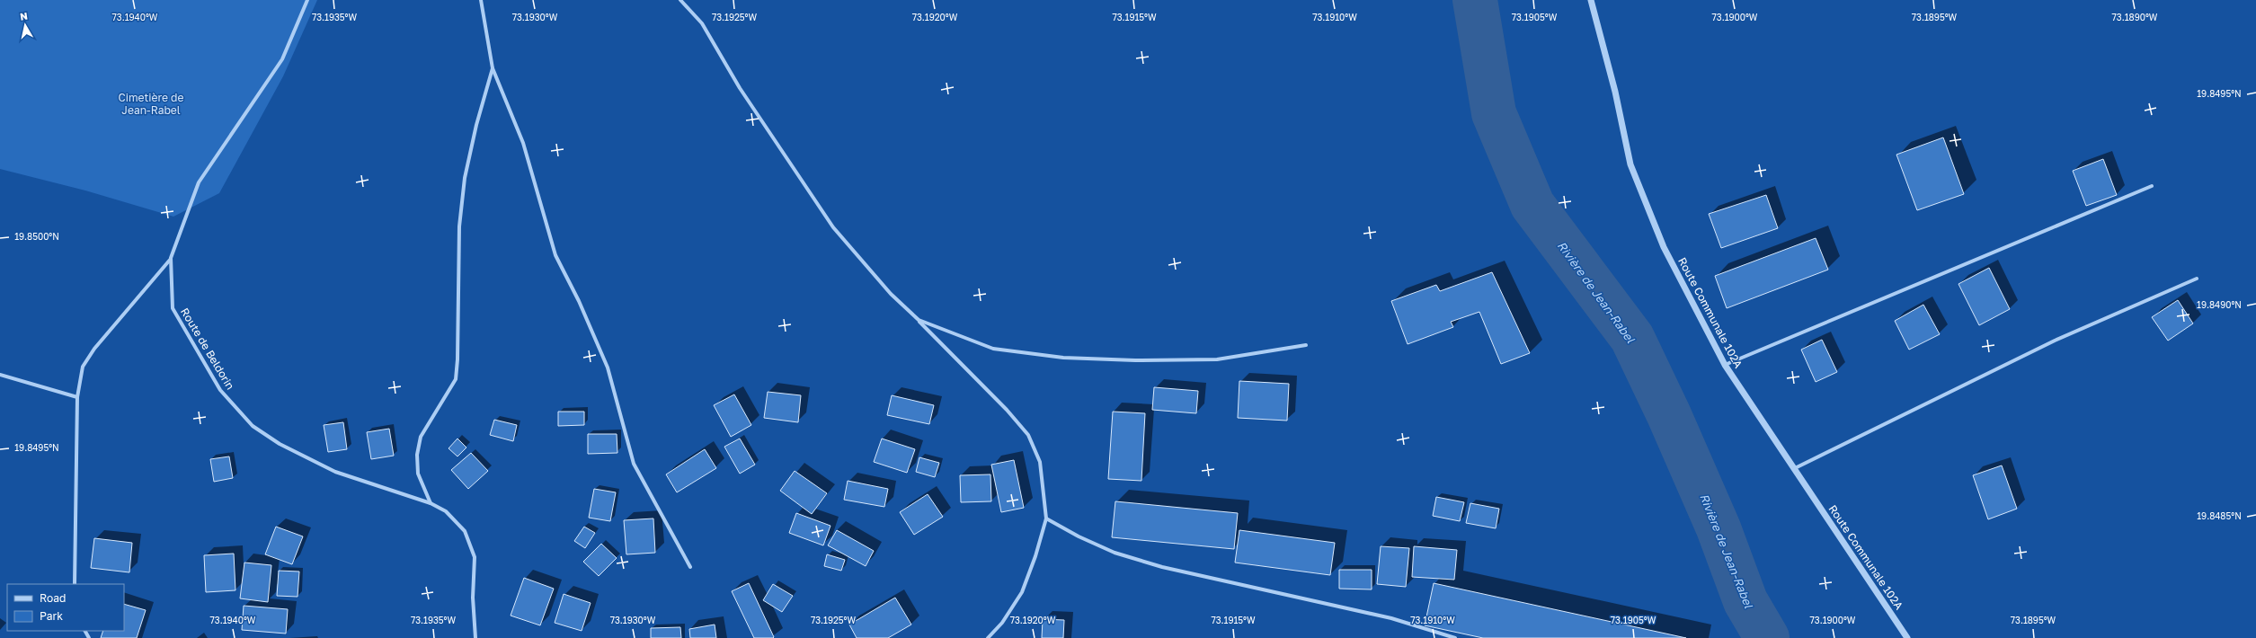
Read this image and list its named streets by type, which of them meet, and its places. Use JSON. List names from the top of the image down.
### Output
{
  "streets": {
    "street": ["Route Communale 102A", "Route de Beldorin"]
  },
  "water": ["Rivière de Jean-Rabel"],
  "parks": ["Cimetière de Jean-Rabel"],
  "legend": ["Road", "Park"],
  "north": "top",
  "coordinates": [
    "73.1940°W",
    "73.1935°W",
    "73.1930°W",
    "73.1925°W",
    "73.1920°W",
    "73.1915°W",
    "73.1910°W",
    "73.1905°W",
    "73.1900°W",
    "73.1895°W",
    "73.1890°W",
    "19.8495°N",
    "19.8500°N",
    "19.8490°N",
    "19.8485°N"
  ]
}
